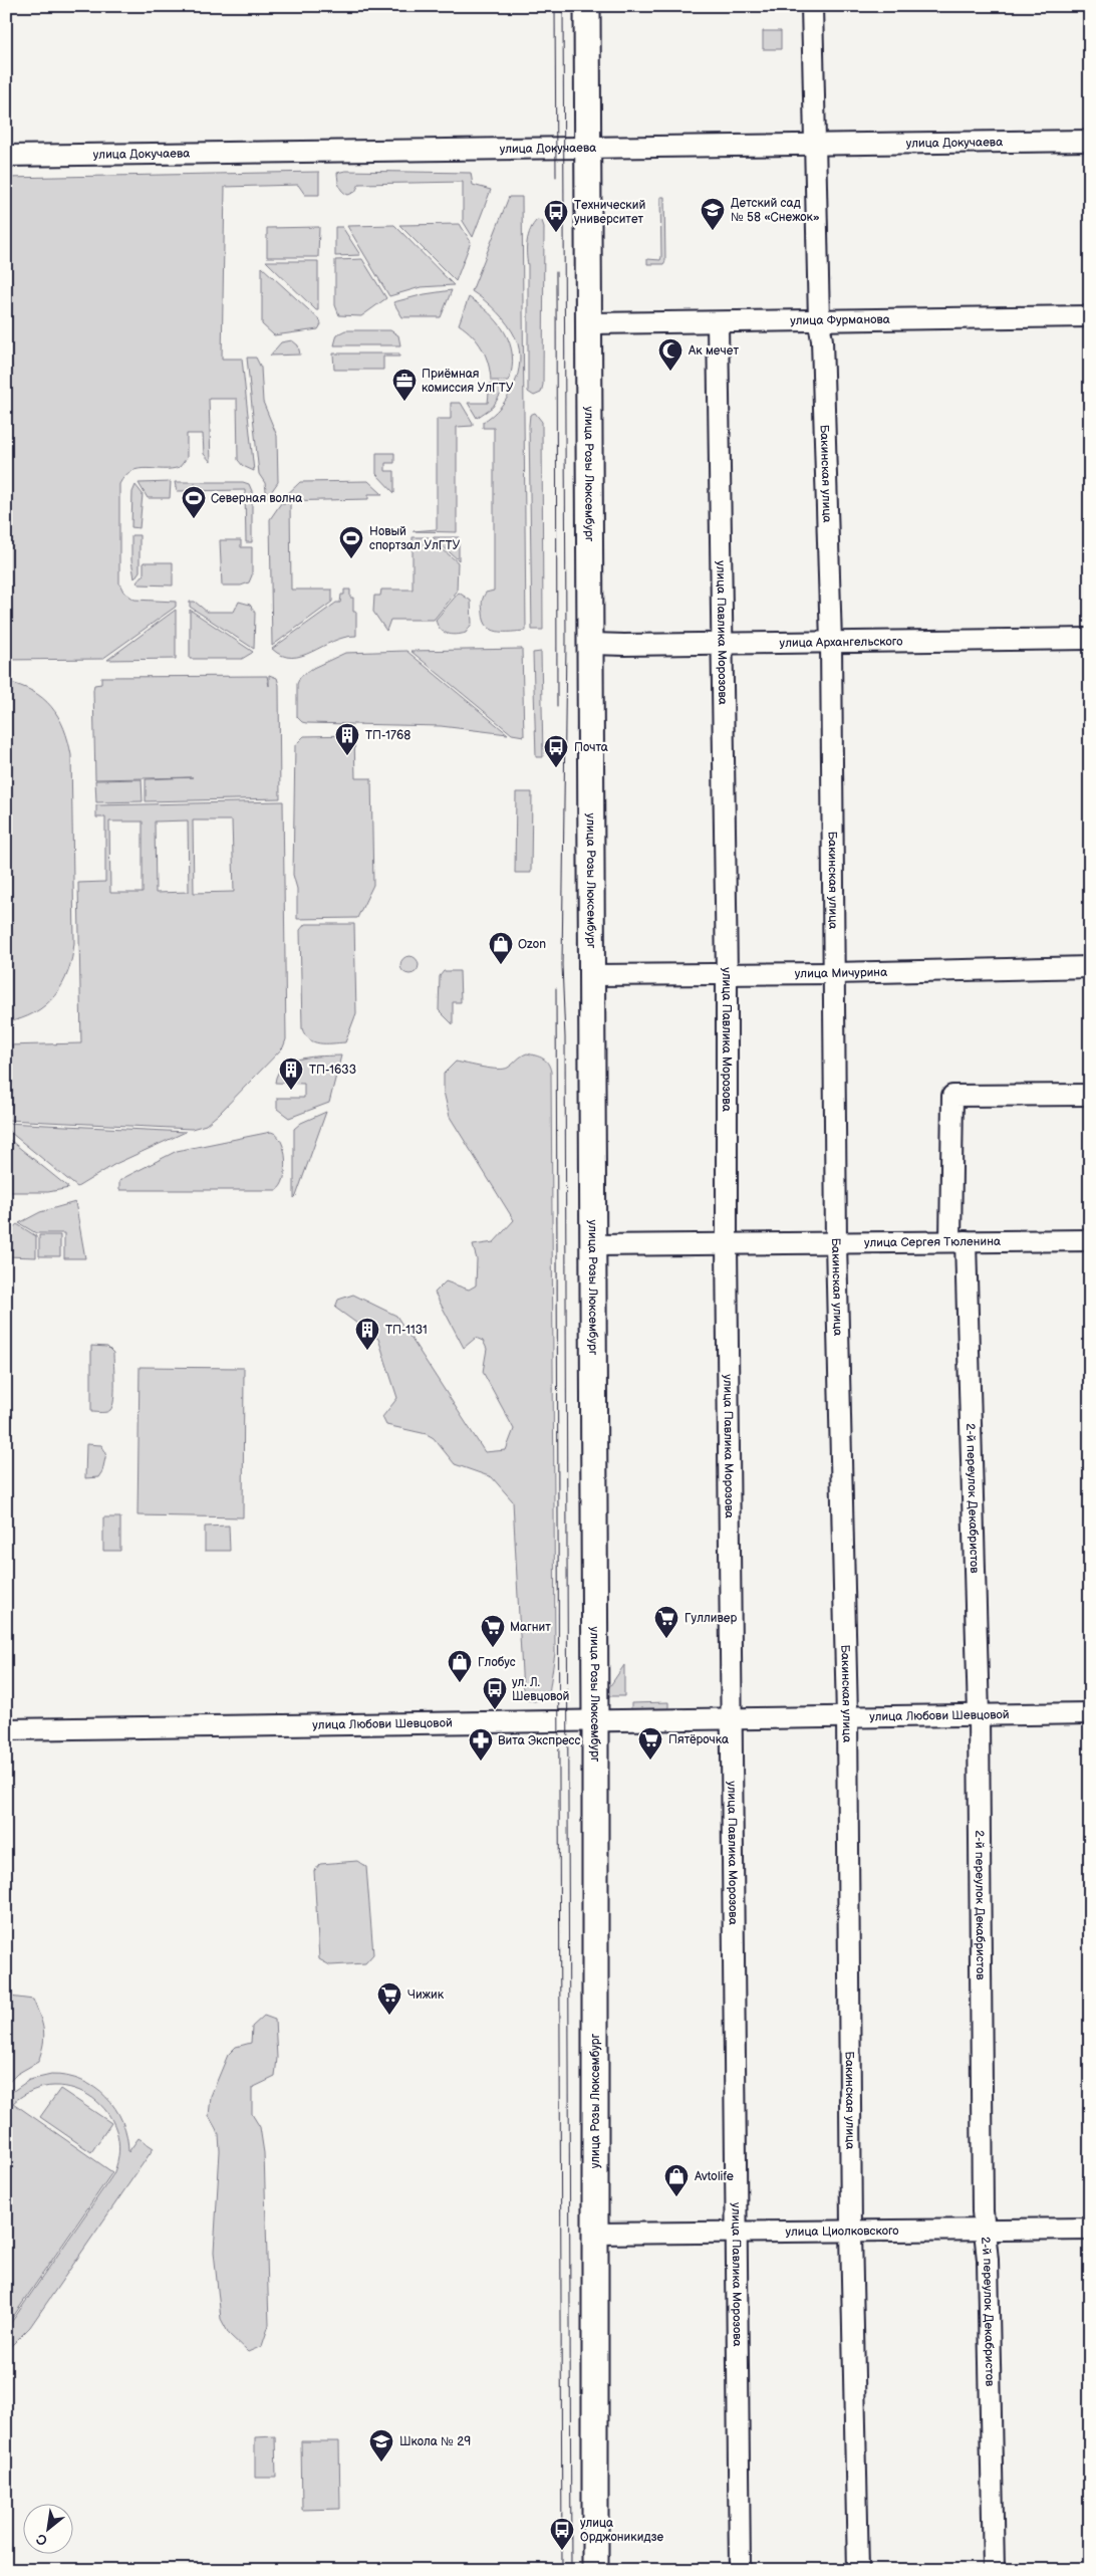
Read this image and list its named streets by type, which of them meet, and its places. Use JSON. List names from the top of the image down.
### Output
{
  "streets": {
    "main road": ["улица Розы Люксембург"],
    "street": [
      "улица Докучаева",
      "улица Фурманова",
      "Бакинская улица",
      "улица Павлика Морозова",
      "улица Архангельского",
      "улица Мичурина",
      "улица Сергея Тюленина",
      "2-й переулок Декабристов",
      "улица Любови Шевцовой",
      "улица Циолковского"
    ]
  },
  "crossings": [
    ["улица Докучаева", "улица Розы Люксембург"],
    ["улица Докучаева", "Бакинская улица"],
    ["улица Фурманова", "улица Розы Люксембург"],
    ["улица Фурманова", "Бакинская улица"],
    ["улица Фурманова", "улица Павлика Морозова"],
    ["улица Розы Люксембург", "улица Архангельского"],
    ["улица Розы Люксембург", "улица Мичурина"],
    ["улица Розы Люксембург", "улица Сергея Тюленина"],
    ["улица Розы Люксембург", "улица Любови Шевцовой"],
    ["улица Розы Люксембург", "улица Циолковского"],
    ["Бакинская улица", "улица Архангельского"],
    ["Бакинская улица", "улица Мичурина"],
    ["Бакинская улица", "улица Сергея Тюленина"],
    ["Бакинская улица", "улица Любови Шевцовой"],
    ["Бакинская улица", "улица Циолковского"],
    ["улица Павлика Морозова", "улица Архангельского"],
    ["улица Павлика Морозова", "улица Мичурина"],
    ["улица Павлика Морозова", "улица Сергея Тюленина"],
    ["улица Павлика Морозова", "улица Любови Шевцовой"],
    ["улица Павлика Морозова", "улица Циолковского"],
    ["улица Сергея Тюленина", "2-й переулок Декабристов"],
    ["2-й переулок Декабристов", "улица Любови Шевцовой"],
    ["2-й переулок Декабристов", "улица Циолковского"]
  ],
  "places": {
    "school or university": ["Детский сад № 58 «Снежок»", "Школа № 29"],
    "bus stop": [
      "Технический университет",
      "Почта",
      "ул. Л. Шевцовой",
      "улица Орджоникидзе"
    ],
    "mosque": ["Ак мечет"],
    "office": ["Приёмная комиссия УлГТУ"],
    "sports": ["Северная волна", "Новый спортзал УлГТУ"],
    "building": ["ТП-1768", "ТП-1633", "ТП-1131"],
    "shop": ["Ozon", "Глобус", "Avtolife"],
    "supermarket": [
      "Гулливер",
      "Магнит",
      "Пятёрочка",
      "Чижик"
    ],
    "pharmacy": ["Вита Экспресс"]
  },
  "north": "bottom left"
}
